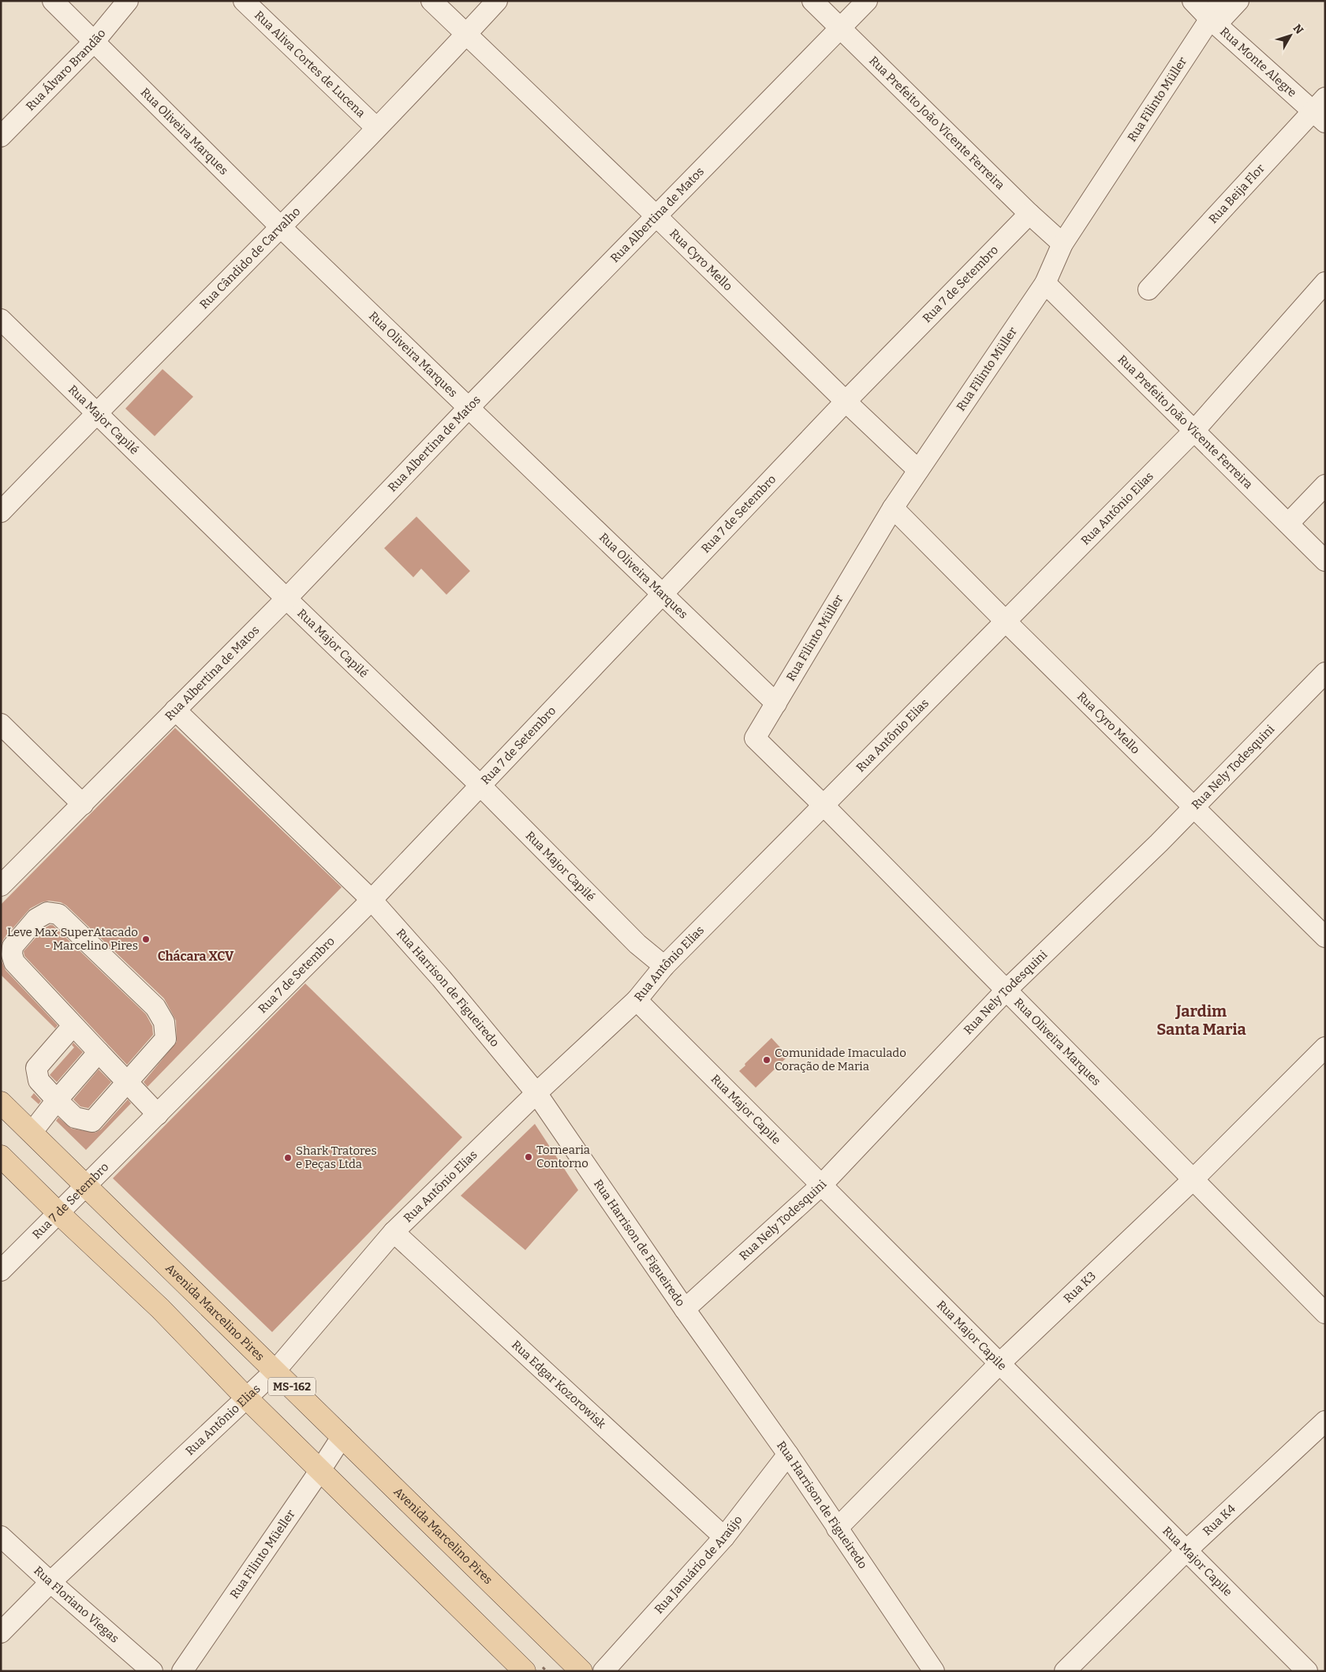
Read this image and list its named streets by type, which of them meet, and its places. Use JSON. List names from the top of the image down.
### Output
{
  "streets": {
    "main road": ["Avenida Marcelino Pires", "MS-162"],
    "street": [
      "Rua Monte Alegre",
      "Rua Aliva Cortes de Lucena",
      "Rua Álvaro Brandão",
      "Rua Filinto Müller",
      "Rua Prefeito João Vicente Ferreira",
      "Rua Oliveira Marques",
      "Rua Beija Flor",
      "Rua Albertina de Matos",
      "Rua Cândido de Carvalho",
      "Rua Cyro Mello",
      "Rua 7 de Setembro",
      "Rua Major Capilé",
      "Rua Antônio Elias",
      "Rua Nely Todesquini",
      "Rua Harrison de Figueiredo",
      "Rua Major Capile",
      "Rua K3",
      "Rua Edgar Kozorowisk",
      "Rua K4",
      "Rua Filinto Müeller",
      "Rua Januário de Araújo",
      "Rua Floriano Viegas"
    ]
  },
  "crossings": [
    ["Rua Monte Alegre", "Rua Filinto Müller"],
    ["Rua Monte Alegre", "Rua Beija Flor"],
    ["Rua Aliva Cortes de Lucena", "Rua Cândido de Carvalho"],
    ["Rua Álvaro Brandão", "Rua Oliveira Marques"],
    ["Rua Filinto Müller", "Rua Prefeito João Vicente Ferreira"],
    ["Rua Filinto Müller", "Rua Oliveira Marques"],
    ["Rua Filinto Müller", "Rua Cyro Mello"],
    ["Rua Prefeito João Vicente Ferreira", "Rua Albertina de Matos"],
    ["Rua Prefeito João Vicente Ferreira", "Rua 7 de Setembro"],
    ["Rua Prefeito João Vicente Ferreira", "Rua Antônio Elias"],
    ["Rua Oliveira Marques", "Rua Albertina de Matos"],
    ["Rua Oliveira Marques", "Rua Cândido de Carvalho"],
    ["Rua Oliveira Marques", "Rua 7 de Setembro"],
    ["Rua Oliveira Marques", "Rua Antônio Elias"],
    ["Rua Oliveira Marques", "Rua Nely Todesquini"],
    ["Rua Oliveira Marques", "Rua K3"],
    ["Rua Albertina de Matos", "Rua Cyro Mello"],
    ["Rua Albertina de Matos", "Rua Major Capilé"],
    ["Rua Albertina de Matos", "Rua Harrison de Figueiredo"],
    ["Rua Cândido de Carvalho", "Rua Cyro Mello"],
    ["Rua Cândido de Carvalho", "Rua Major Capilé"],
    ["Rua Cyro Mello", "Rua 7 de Setembro"],
    ["Rua Cyro Mello", "Rua Antônio Elias"],
    ["Rua Cyro Mello", "Rua Nely Todesquini"],
    ["Rua 7 de Setembro", "Rua Major Capilé"],
    ["Rua 7 de Setembro", "Rua Harrison de Figueiredo"],
    ["Rua 7 de Setembro", "Avenida Marcelino Pires"],
    ["Rua 7 de Setembro", "MS-162"],
    ["Rua Major Capilé", "Rua Antônio Elias"],
    ["Rua Antônio Elias", "Rua Harrison de Figueiredo"],
    ["Rua Antônio Elias", "Rua Major Capile"],
    ["Rua Antônio Elias", "Avenida Marcelino Pires"],
    ["Rua Antônio Elias", "Rua Edgar Kozorowisk"],
    ["Rua Antônio Elias", "MS-162"],
    ["Rua Antônio Elias", "Rua Floriano Viegas"],
    ["Rua Nely Todesquini", "Rua Harrison de Figueiredo"],
    ["Rua Nely Todesquini", "Rua Major Capile"],
    ["Rua Harrison de Figueiredo", "Rua K3"],
    ["Rua Harrison de Figueiredo", "Rua Januário de Araújo"],
    ["Rua Major Capile", "Rua K3"],
    ["Rua Major Capile", "Rua K4"],
    ["Avenida Marcelino Pires", "Rua Filinto Müeller"],
    ["Rua Edgar Kozorowisk", "Rua Januário de Araújo"],
    ["MS-162", "Rua Filinto Müeller"]
  ],
  "districts": ["Chácara XCV", "Jardim Santa Maria"],
  "places": [
    "Leve Max SuperAtacado - Marcelino Pires",
    "Comunidade Imaculado Coração de Maria",
    "Tornearia Contorno",
    "Shark Tratores e Peças Ltda"
  ],
  "north": "top right"
}
